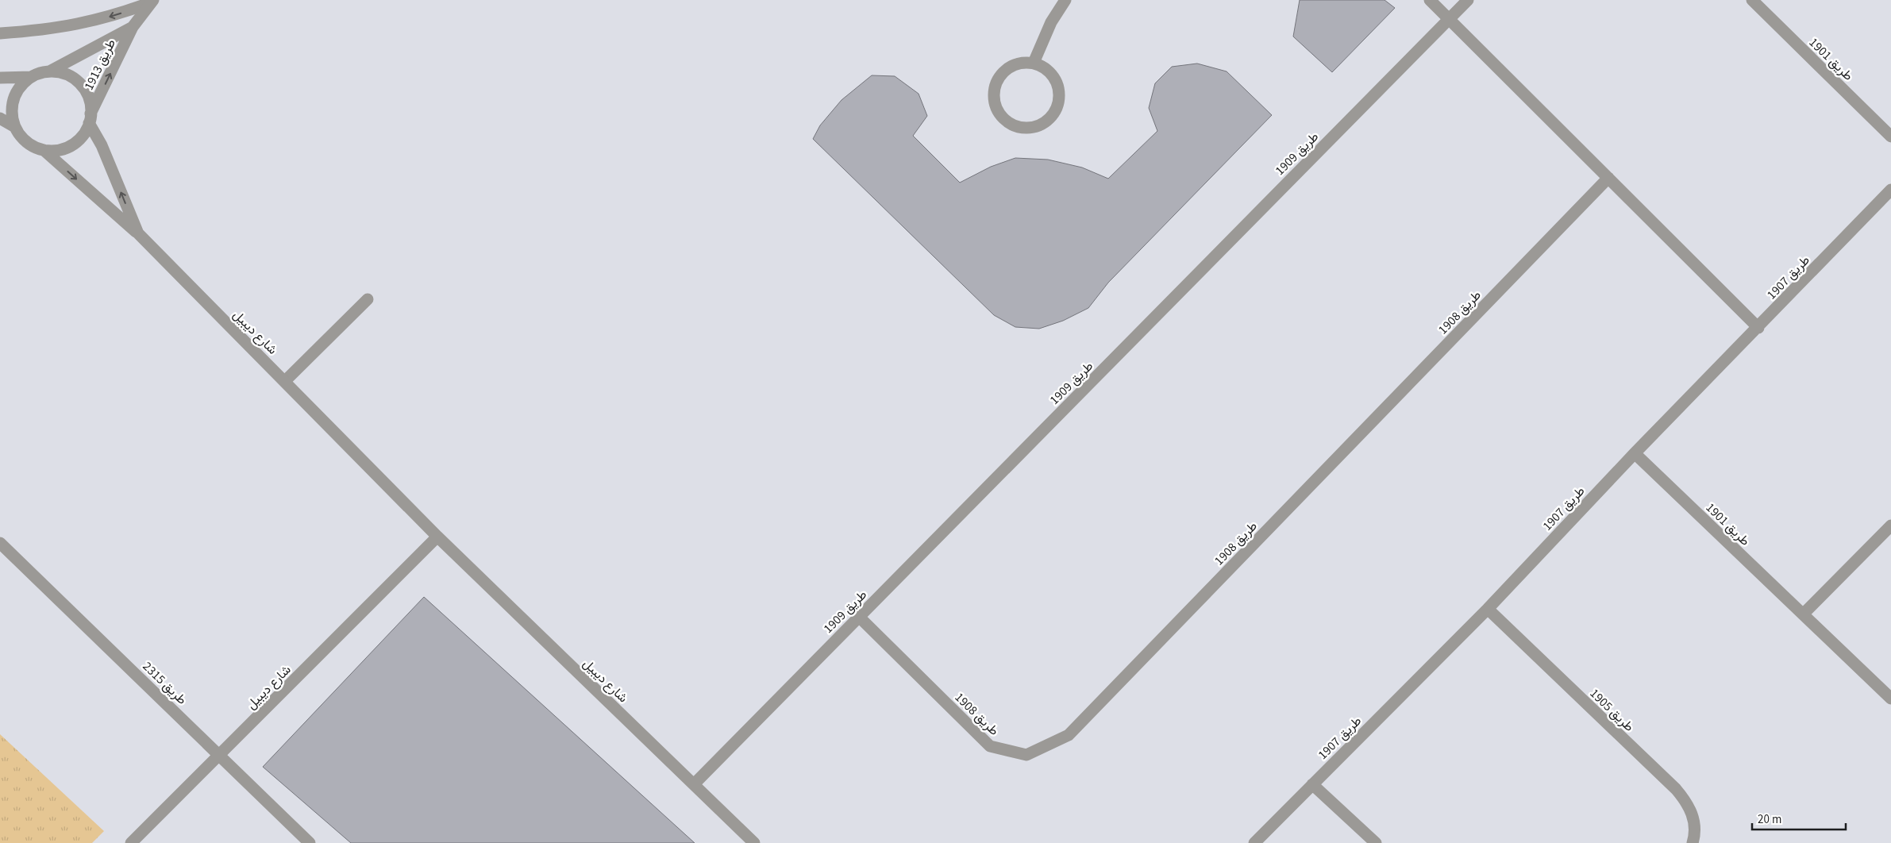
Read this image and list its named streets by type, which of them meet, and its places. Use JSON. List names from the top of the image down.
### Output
{
  "streets": {
    "street": [
      "طريق 1901",
      "طريق 1913",
      "طريق 1909",
      "طريق 1907",
      "طريق 1908",
      "شارع ديبيل",
      "طريق 2315",
      "طريق 1905"
    ]
  },
  "crossings": [
    ["طريق 1901", "طريق 1907"],
    ["طريق 1913", "شارع ديبيل"],
    ["طريق 1909", "طريق 1908"],
    ["طريق 1909", "شارع ديبيل"],
    ["طريق 1907", "طريق 1905"],
    ["شارع ديبيل", "طريق 2315"]
  ],
  "one_way": ["طريق 1913"],
  "scale_bar": "20 m"
}
